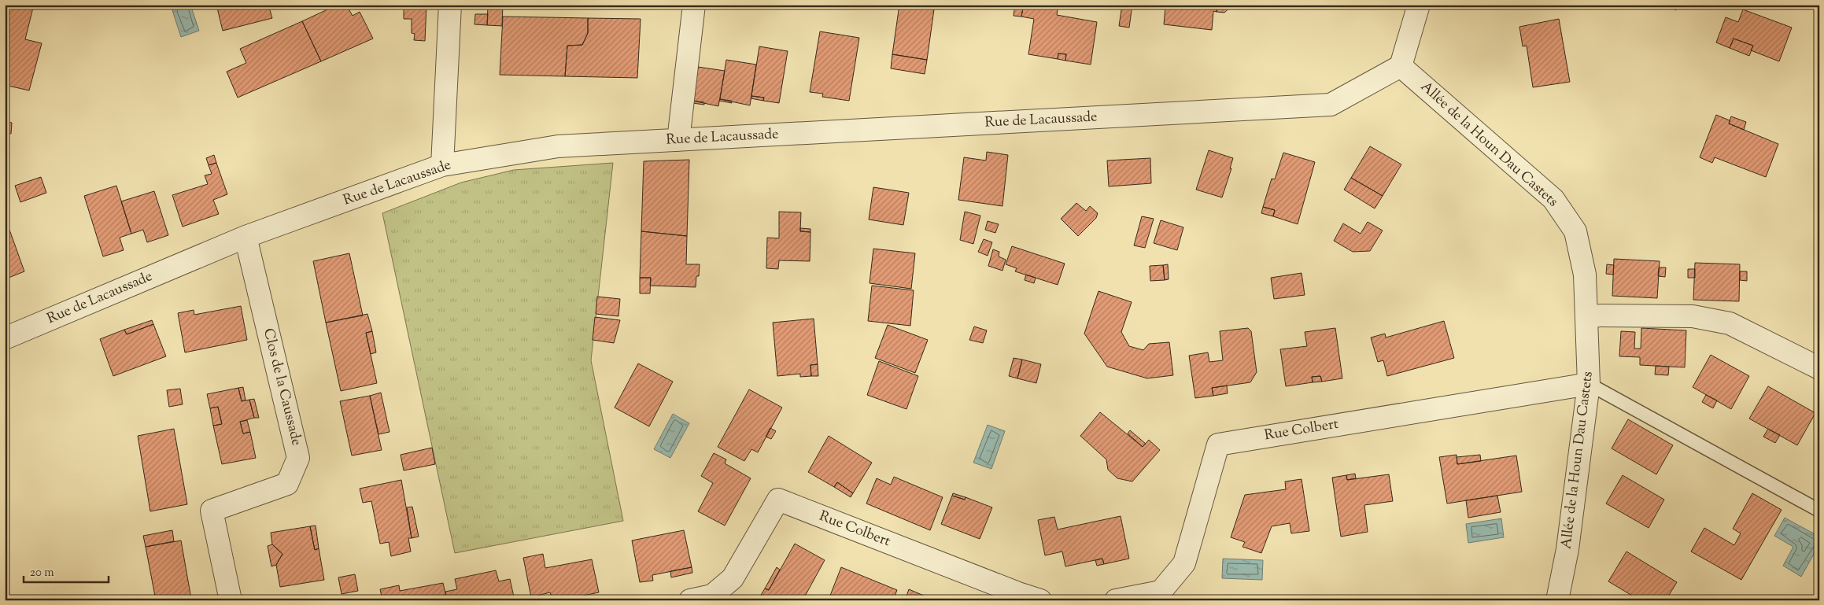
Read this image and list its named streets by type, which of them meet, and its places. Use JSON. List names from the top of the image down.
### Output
{
  "streets": {
    "street": [
      "Rue de Lacaussade",
      "Allée de la Houn Dau Castets",
      "Clos de la Caussade",
      "Rue Colbert"
    ]
  },
  "crossings": [
    ["Rue de Lacaussade", "Allée de la Houn Dau Castets"],
    ["Rue de Lacaussade", "Clos de la Caussade"],
    ["Allée de la Houn Dau Castets", "Rue Colbert"]
  ],
  "scale_bar": "20 m"
}
